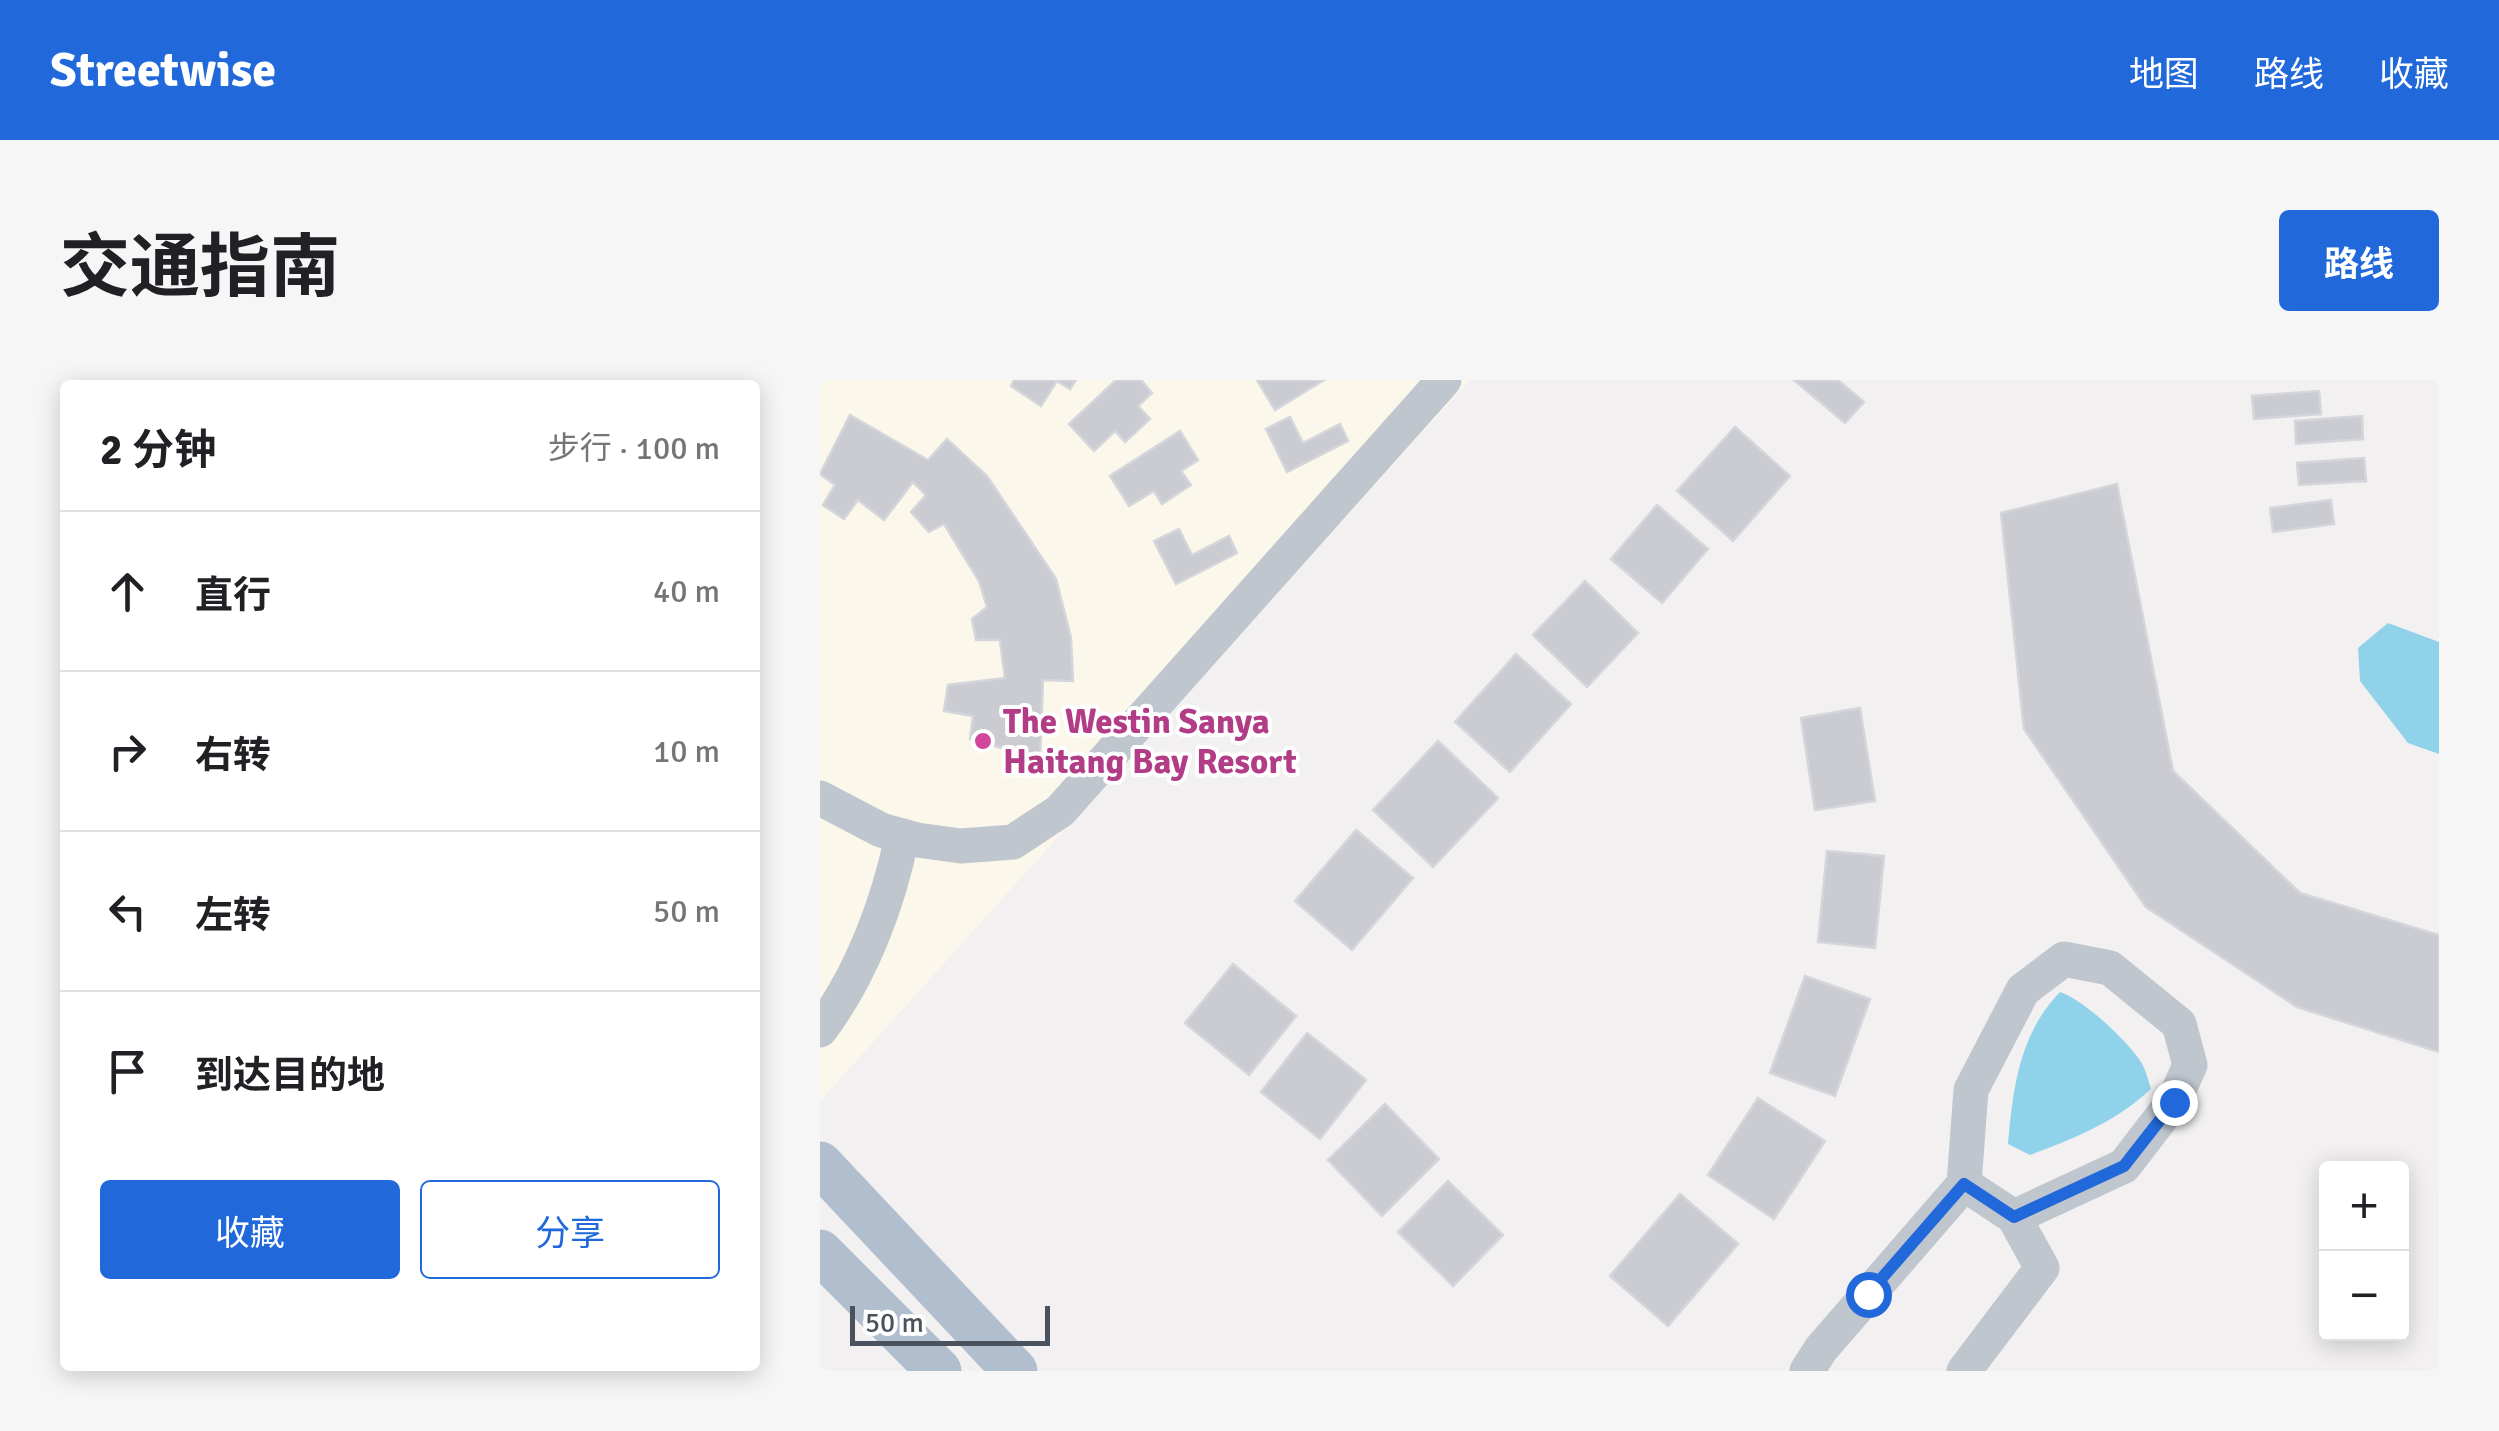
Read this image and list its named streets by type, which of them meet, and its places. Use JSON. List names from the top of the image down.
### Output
{
  "places": ["The Westin Sanya Haitang Bay Resort"],
  "scale_bar": "50 m",
  "page": {
    "header": "Streetwise",
    "nav": ["地图", "路线", "收藏"],
    "title": "交通指南",
    "buttons": [
      "路线",
      ["收藏", "分享"]
    ],
    "heading": ["2 分钟", "步行 · 100 m"],
    "list": [
      ["直行", "40 m"],
      ["右转", "10 m"],
      ["左转", "50 m"],
      "到达目的地"
    ],
    "map_buttons": ["+", "−"],
    "scale": "50 m"
  }
}
